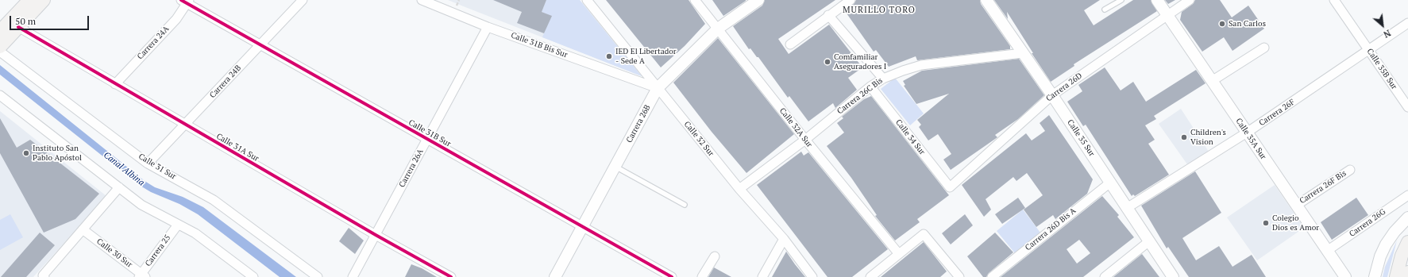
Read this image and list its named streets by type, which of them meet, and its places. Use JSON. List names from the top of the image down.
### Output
{
  "streets": {
    "street": [
      "Carrera 24A",
      "Calle 31B Bis Sur",
      "Calle 35B Sur",
      "Carrera 24B",
      "Carrera 26D",
      "Carrera 26C Bis",
      "Carrera 26F",
      "Carrera 26B",
      "Calle 32A Sur",
      "Calle 31B Sur",
      "Calle 34 Sur",
      "Calle 35 Sur",
      "Calle 32 Sur",
      "Calle 35A Sur",
      "Calle 31A Sur",
      "Calle 31 Sur",
      "Carrera 26A",
      "Carrera 26F Bis",
      "Carrera 26G",
      "Carrera 26D Bis A",
      "Carrera 25",
      "Calle 30 Sur"
    ]
  },
  "crossings": [
    ["Carrera 24A", "Calle 31B Sur"],
    ["Carrera 24A", "Calle 31A Sur"],
    ["Calle 31B Bis Sur", "Carrera 26B"],
    ["Calle 31B Bis Sur", "Calle 32 Sur"],
    ["Calle 31B Bis Sur", "Carrera 26A"],
    ["Calle 35B Sur", "Carrera 26F"],
    ["Carrera 24B", "Calle 31B Sur"],
    ["Carrera 24B", "Calle 31A Sur"],
    ["Carrera 24B", "Calle 31 Sur"],
    ["Carrera 26D", "Calle 34 Sur"],
    ["Carrera 26D", "Calle 35 Sur"],
    ["Carrera 26D", "Calle 35A Sur"],
    ["Carrera 26C Bis", "Calle 32A Sur"],
    ["Carrera 26C Bis", "Calle 34 Sur"],
    ["Carrera 26C Bis", "Calle 35 Sur"],
    ["Carrera 26C Bis", "Calle 32 Sur"],
    ["Carrera 26F", "Calle 35 Sur"],
    ["Carrera 26F", "Calle 35A Sur"],
    ["Carrera 26B", "Calle 32A Sur"],
    ["Carrera 26B", "Calle 31B Sur"],
    ["Carrera 26B", "Calle 32 Sur"],
    ["Calle 31B Sur", "Carrera 26A"],
    ["Calle 35 Sur", "Carrera 26D Bis A"],
    ["Calle 35A Sur", "Carrera 26F Bis"],
    ["Calle 35A Sur", "Carrera 26G"],
    ["Calle 31A Sur", "Carrera 26A"],
    ["Carrera 25", "Calle 30 Sur"]
  ],
  "districts": ["MURILLO TORO"],
  "water": ["Canal Albina"],
  "places": [
    "San Carlos",
    "IED El Libertador - Sede A",
    "Comfamiliar Aseguradores I",
    "Children's Vision",
    "Instituto San Pablo Apóstol",
    "Colegio Dios es Amor"
  ],
  "scale_bar": "50 m",
  "north": "bottom right"
}
